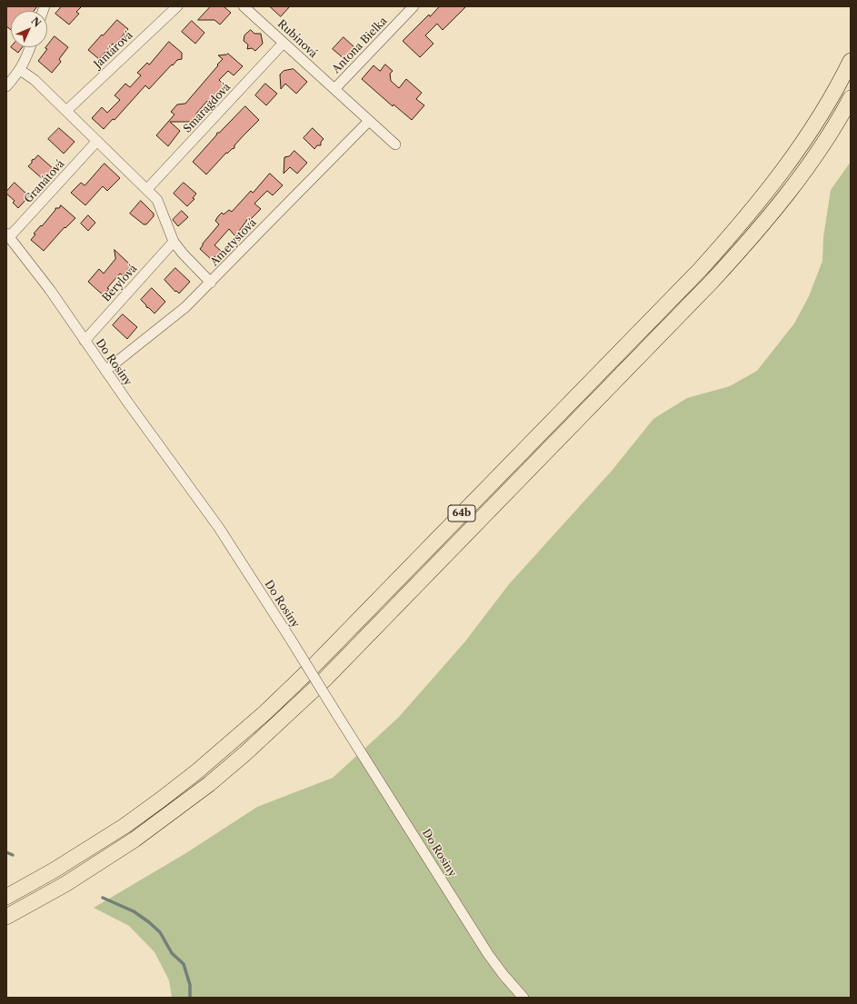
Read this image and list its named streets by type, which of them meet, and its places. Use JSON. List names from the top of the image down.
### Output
{
  "streets": {
    "highway": ["64b"],
    "street": [
      "Rubínová",
      "Antona Bielka",
      "Jantárová",
      "Smaragdová",
      "Granátová",
      "Ametystová",
      "Berylová",
      "Do Rosiny"
    ]
  },
  "crossings": [
    ["Rubínová", "Antona Bielka"],
    ["Rubínová", "Smaragdová"],
    ["Antona Bielka", "Ametystová"],
    ["Granátová", "Do Rosiny"],
    ["Ametystová", "Do Rosiny"],
    ["Berylová", "Do Rosiny"]
  ],
  "north": "top right"
}
